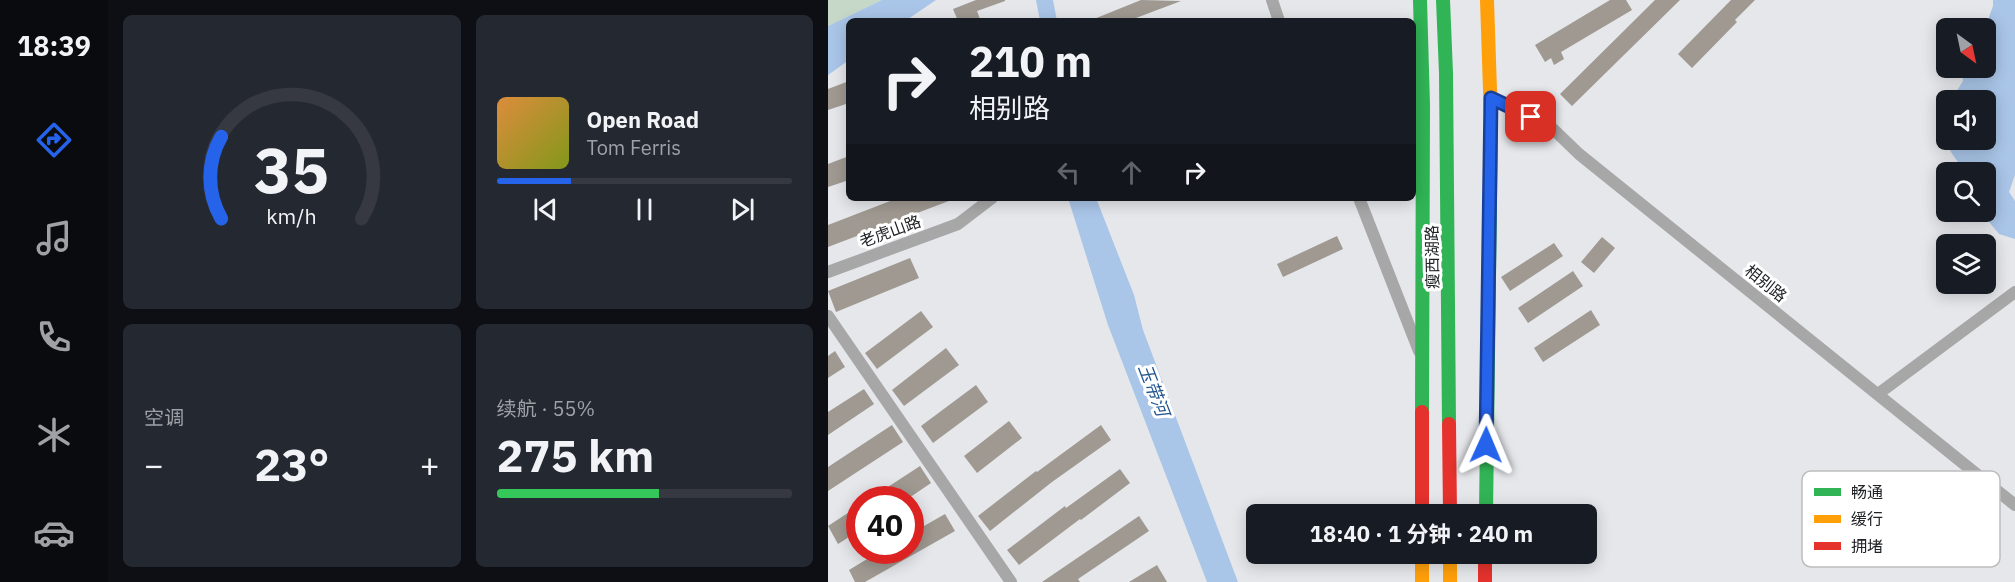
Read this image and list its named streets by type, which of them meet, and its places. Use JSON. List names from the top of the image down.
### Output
{
  "streets": {
    "street": ["老虎山路", "瘦西湖路", "相别路"]
  },
  "water": ["玉带河"],
  "legend": ["畅通", "缓行", "拥堵"],
  "north": "bottom right",
  "page": {
    "tabs": "18:39",
    "turn": ["210 m", "相别路"],
    "song": ["Open Road", "Tom Ferris"],
    "tile": [
      "空调",
      ["续航 · 55%", "275 km"]
    ],
    "heat": ["−", "23°", "+"],
    "limit": "40",
    "trip": "18:40 · 1 分钟 · 240 m",
    "gauge": ["35", "km/h"]
  }
}
